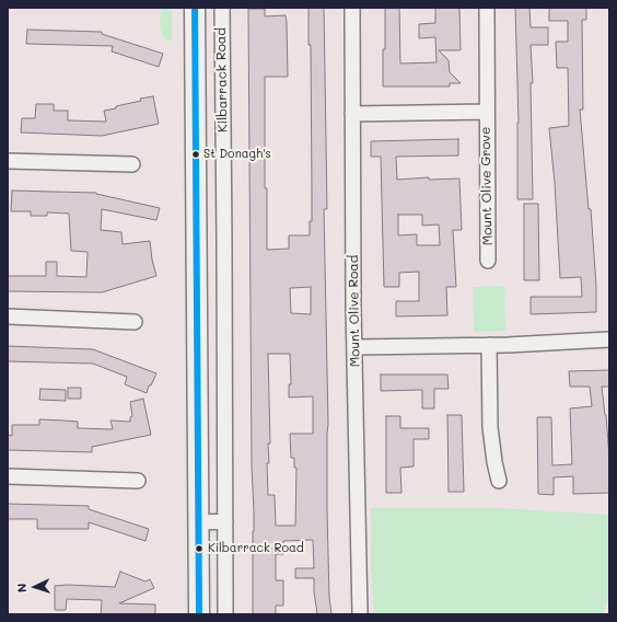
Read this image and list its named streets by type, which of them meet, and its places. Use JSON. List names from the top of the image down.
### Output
{
  "streets": {
    "main road": ["Kilbarrack Road"],
    "street": ["Mount Olive Grove", "Mount Olive Road"]
  },
  "crossings": [
    ["Mount Olive Grove", "Mount Olive Road"]
  ],
  "places": ["St Donagh's", "Kilbarrack Road"],
  "north": "left"
}
